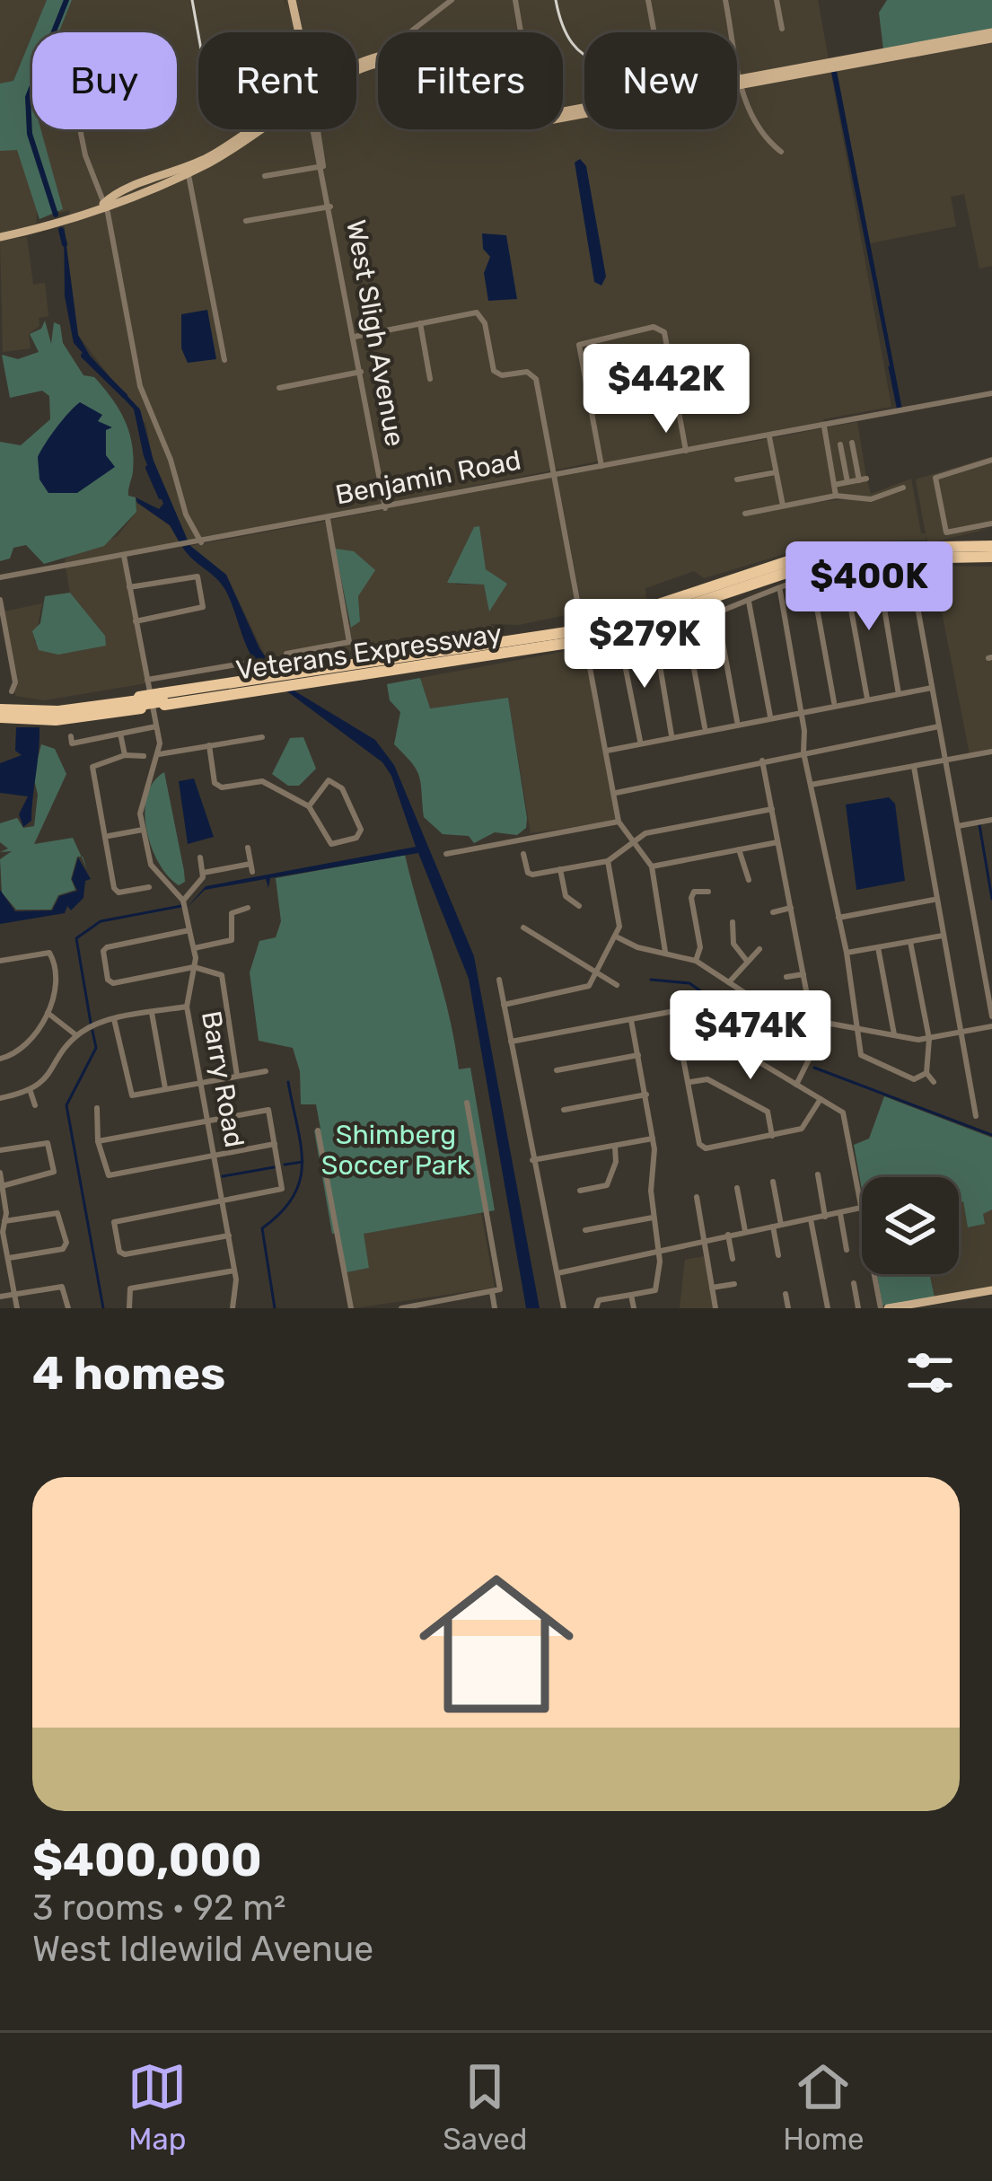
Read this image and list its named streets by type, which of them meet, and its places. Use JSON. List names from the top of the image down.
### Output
{
  "streets": {
    "highway": ["Veterans Expressway"],
    "main road": ["West Sligh Avenue"],
    "street": ["Benjamin Road", "Barry Road"]
  },
  "crossings": [
    ["West Sligh Avenue", "Benjamin Road"]
  ],
  "parks": ["Shimberg Soccer Park"],
  "page": {
    "chip": [
      "Buy",
      "Rent",
      "Filters",
      "New"
    ],
    "price": [
      "$442K",
      "$400K",
      "$279K",
      "$474K"
    ],
    "heading": "4 homes",
    "list": [
      {
        "name": "$400,000",
        "note": "3 rooms · 92 m² · West Idlewild Avenue"
      }
    ],
    "tabs": ["Map", "Saved", "Home"]
  }
}
